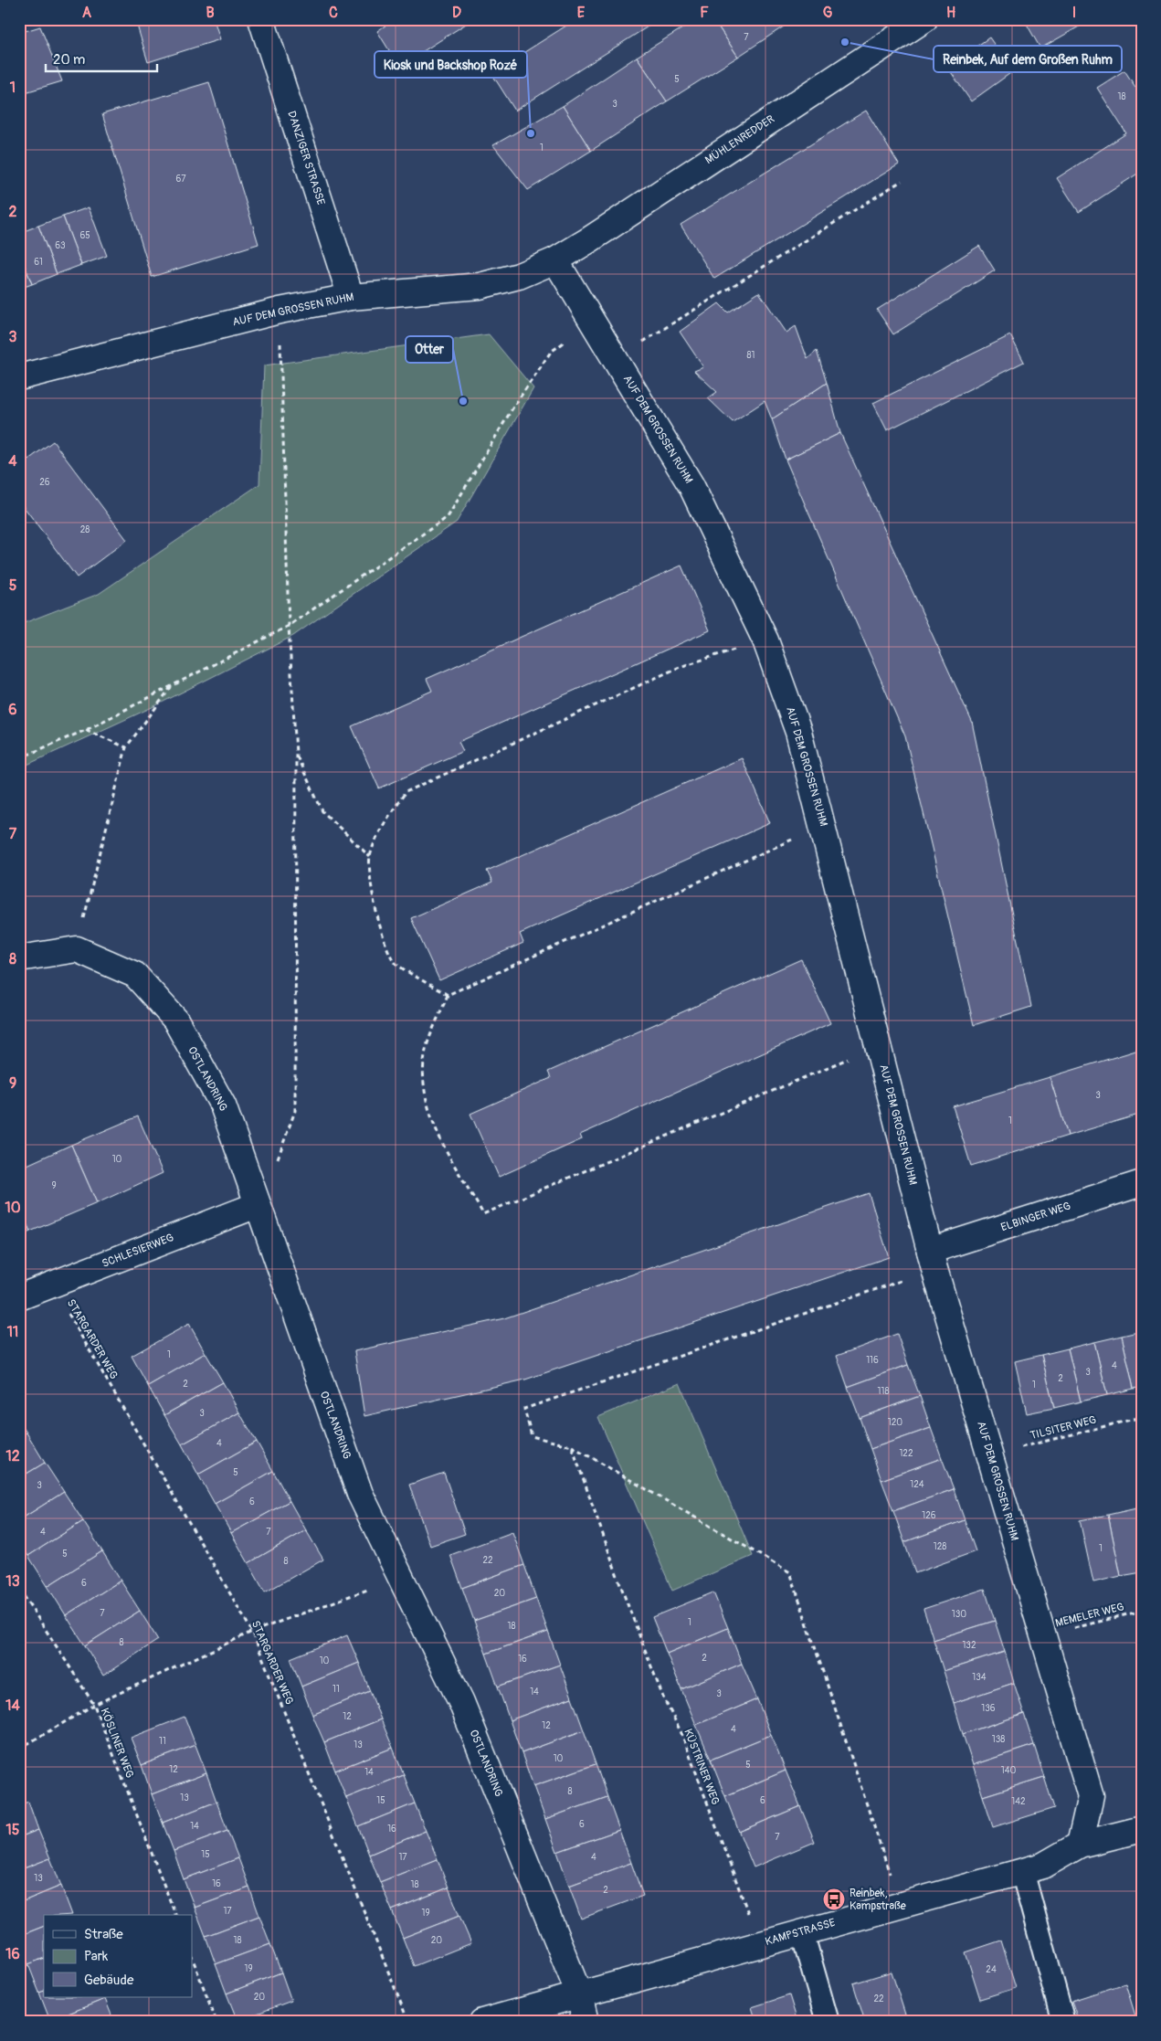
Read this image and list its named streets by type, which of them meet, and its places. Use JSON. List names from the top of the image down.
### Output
{
  "streets": {
    "street": [
      "MÜHLENREDDER",
      "DANZIGER STRASSE",
      "AUF DEM GROSSEN RUHM",
      "OSTLANDRING",
      "ELBINGER WEG",
      "SCHLESIERWEG",
      "KAMPSTRASSE"
    ],
    "path": [
      "STARGARDER WEG",
      "TILSITER WEG",
      "MEMELER WEG",
      "KÖSLINER WEG",
      "KÜSTRINER WEG"
    ]
  },
  "crossings": [
    ["MÜHLENREDDER", "AUF DEM GROSSEN RUHM"],
    ["DANZIGER STRASSE", "AUF DEM GROSSEN RUHM"],
    ["AUF DEM GROSSEN RUHM", "ELBINGER WEG"],
    ["AUF DEM GROSSEN RUHM", "TILSITER WEG"],
    ["AUF DEM GROSSEN RUHM", "MEMELER WEG"],
    ["AUF DEM GROSSEN RUHM", "KAMPSTRASSE"],
    ["OSTLANDRING", "SCHLESIERWEG"],
    ["OSTLANDRING", "KAMPSTRASSE"],
    ["SCHLESIERWEG", "STARGARDER WEG"],
    ["KÜSTRINER WEG", "KAMPSTRASSE"]
  ],
  "places": {
    "other": ["Reinbek, Auf dem Großen Ruhm", "Kiosk und Backshop Rozé", "Otter"],
    "bus stop": ["Reinbek, Kampstraße"]
  },
  "house_numbers": [
    "7",
    "5",
    "18",
    "3",
    "1",
    "67",
    "65",
    "63",
    "61",
    "81",
    "26",
    "28",
    "3",
    "1",
    "10",
    "9",
    "1",
    "116",
    "4",
    "3",
    "2",
    "2",
    "1",
    "118",
    "3",
    "120",
    "4",
    "122",
    "5",
    "124",
    "3",
    "6",
    "126",
    "4",
    "7",
    "128",
    "1",
    "5",
    "22",
    "8",
    "6",
    "20",
    "7",
    "130",
    "1",
    "18",
    "8",
    "132",
    "2",
    "16",
    "10",
    "134",
    "11",
    "14",
    "3",
    "136",
    "12",
    "12",
    "4",
    "138",
    "11",
    "13",
    "10",
    "5",
    "12",
    "140",
    "14",
    "8",
    "13",
    "15",
    "6",
    "142",
    "6",
    "14",
    "16",
    "7",
    "15",
    "17",
    "4",
    "13",
    "16",
    "18",
    "2",
    "17",
    "19",
    "18",
    "20",
    "19",
    "24",
    "20",
    "22"
  ],
  "legend": ["Straße", "Park", "Gebäude"],
  "scale_bar": "20 m",
  "grid": {
    "columns": [
      "A",
      "B",
      "C",
      "D",
      "E",
      "F",
      "G",
      "H",
      "I"
    ],
    "rows": [
      "1",
      "2",
      "3",
      "4",
      "5",
      "6",
      "7",
      "8",
      "9",
      "10",
      "11",
      "12",
      "13",
      "14",
      "15",
      "16"
    ]
  }
}
